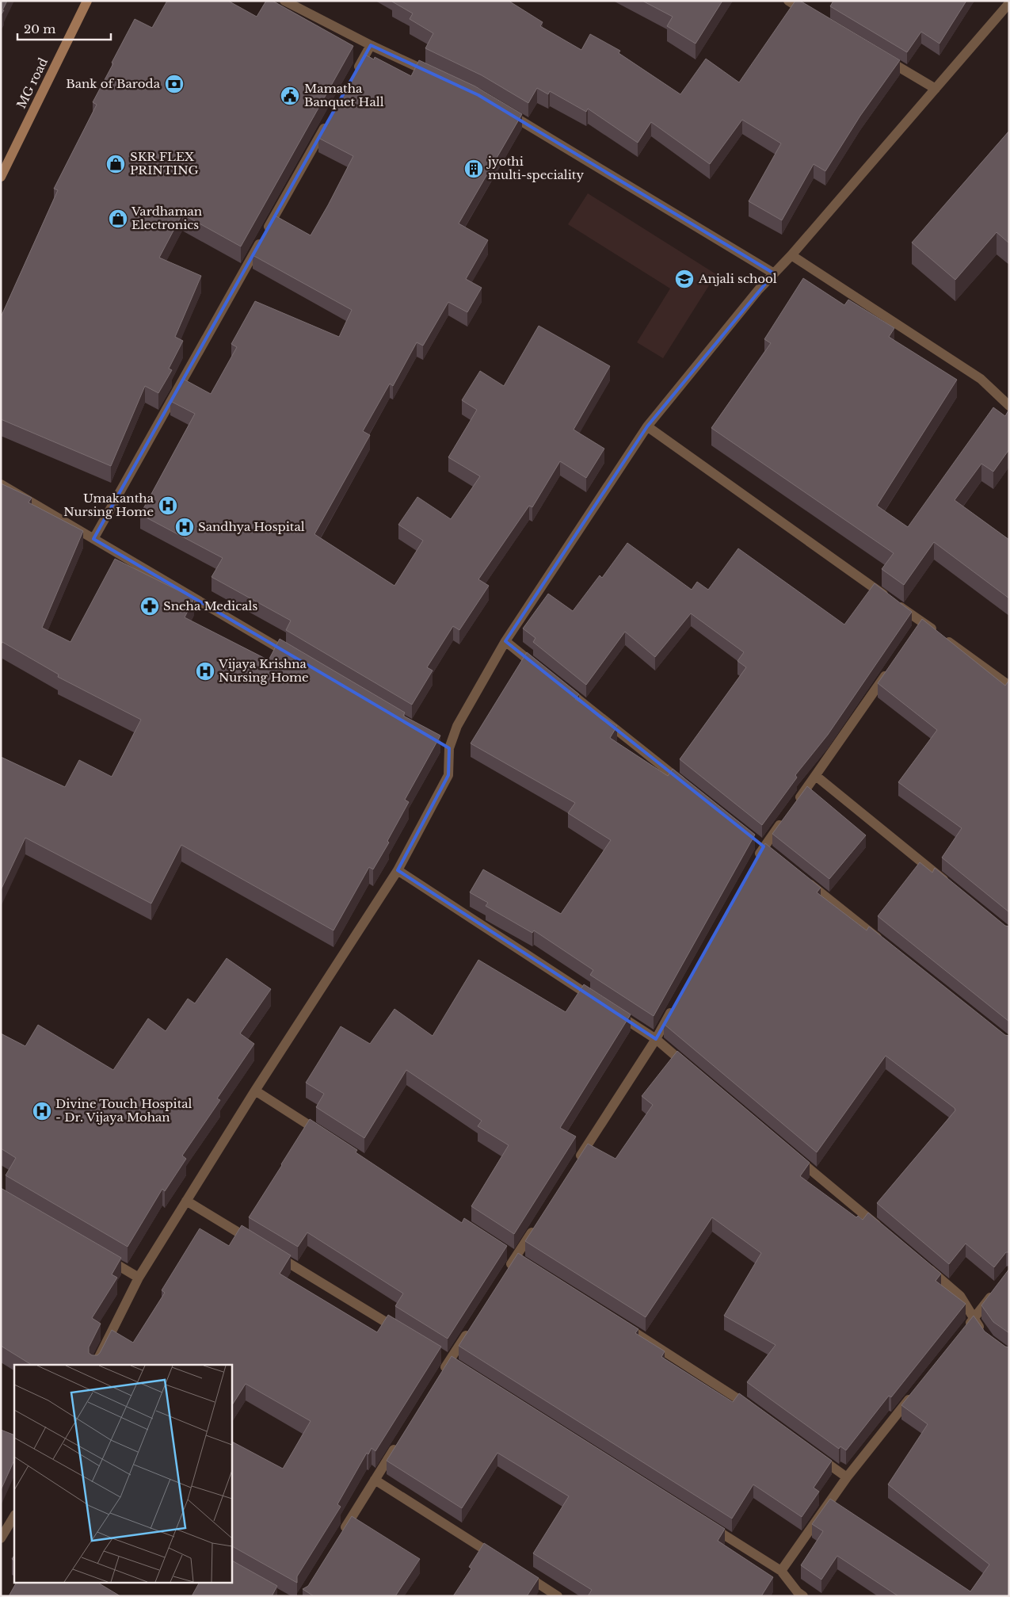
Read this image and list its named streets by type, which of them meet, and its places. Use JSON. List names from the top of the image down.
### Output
{
  "streets": {
    "main road": ["MG road"]
  },
  "places": {
    "bank": ["Bank of Baroda"],
    "public building": ["Mamatha Banquet Hall"],
    "shop": ["SKR FLEX PRINTING", "Vardhaman Electronics"],
    "building": ["jyothi multi-speciality"],
    "school or university": ["Anjali school"],
    "hospital": [
      "Umakantha Nursing Home",
      "Sandhya Hospital",
      "Vijaya Krishna Nursing Home",
      "Divine Touch Hospital - Dr. Vijaya Mohan"
    ],
    "pharmacy": ["Sneha Medicals"]
  },
  "scale_bar": "20 m"
}
